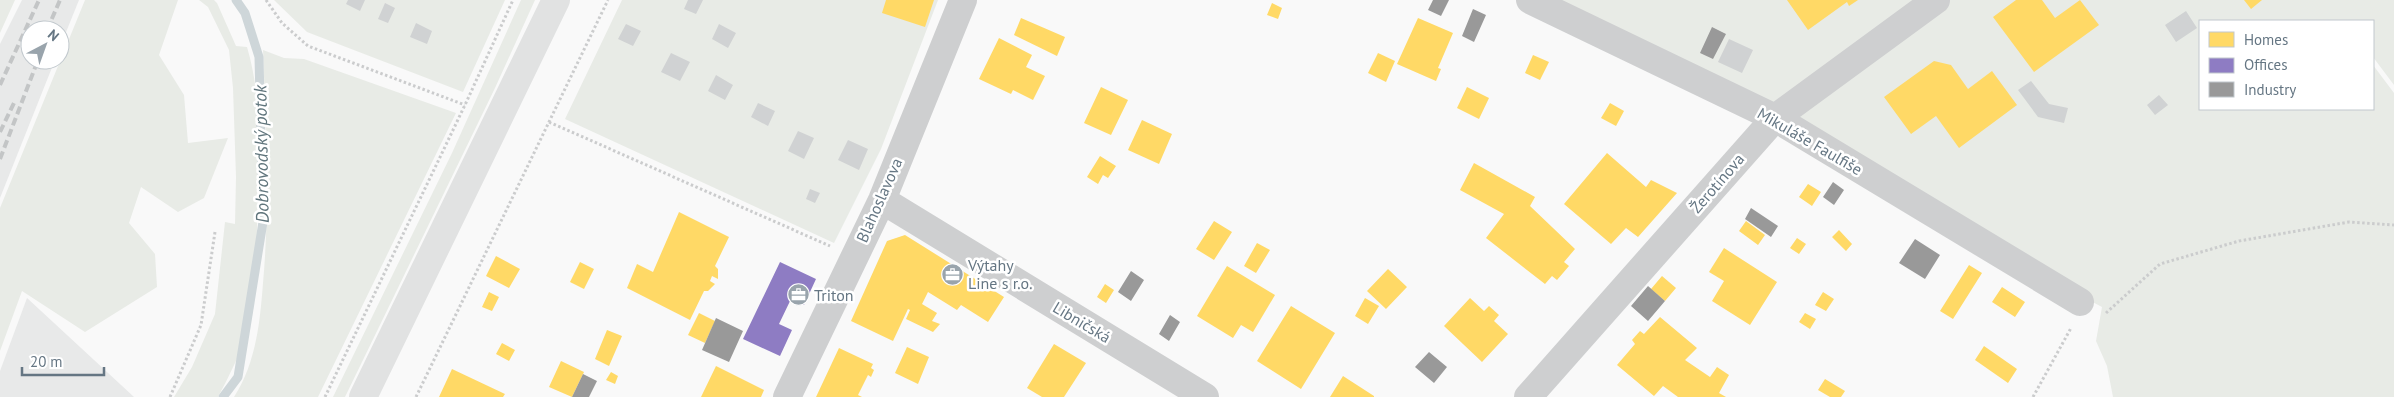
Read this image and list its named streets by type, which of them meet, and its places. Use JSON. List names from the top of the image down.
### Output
{
  "streets": {
    "street": [
      "Mikuláše Faulfiše",
      "Žerotínova",
      "Blahoslavova",
      "Libničská"
    ]
  },
  "crossings": [
    ["Mikuláše Faulfiše", "Žerotínova"],
    ["Blahoslavova", "Libničská"]
  ],
  "water": ["Dobrovodský potok"],
  "places": {
    "office": ["Výtahy Line s r.o.", "Triton"]
  },
  "legend": ["Homes", "Offices", "Industry"],
  "scale_bar": "20 m",
  "north": "top right"
}
